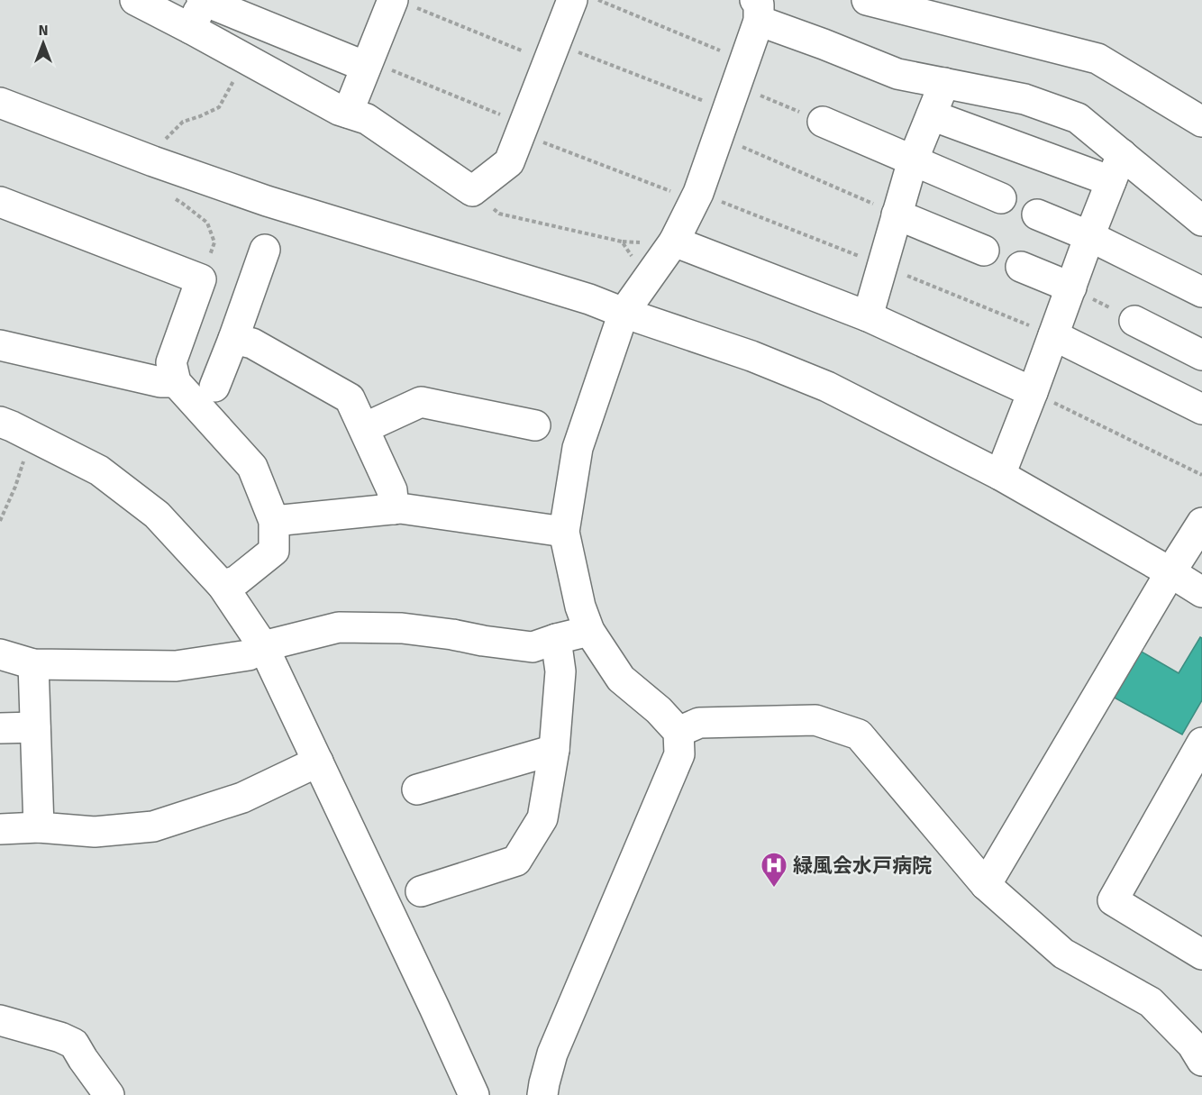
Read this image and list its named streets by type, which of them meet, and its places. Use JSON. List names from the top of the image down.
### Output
{
  "places": {
    "hospital": ["緑風会水戸病院"]
  },
  "north": "top"
}
